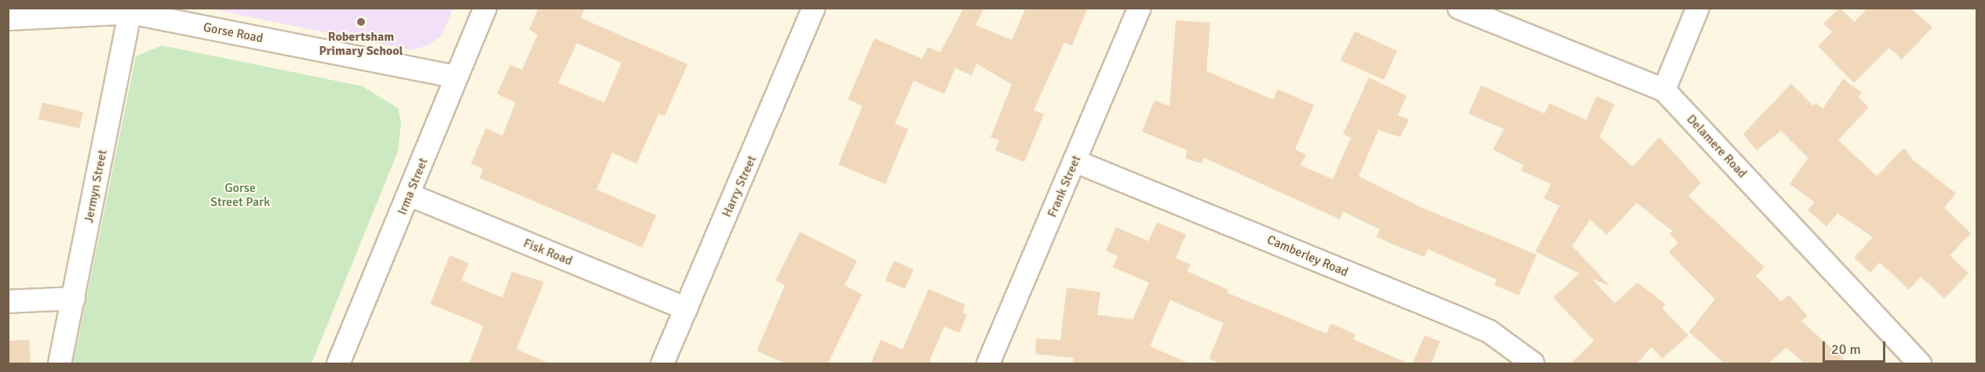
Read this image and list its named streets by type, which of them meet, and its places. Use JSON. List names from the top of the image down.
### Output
{
  "streets": {
    "street": [
      "Gorse Road",
      "Delamere Road",
      "Jermyn Street",
      "Irma Street",
      "Harry Street",
      "Frank Street",
      "Fisk Road",
      "Camberley Road"
    ]
  },
  "crossings": [
    ["Gorse Road", "Jermyn Street"],
    ["Gorse Road", "Irma Street"],
    ["Irma Street", "Fisk Road"],
    ["Harry Street", "Fisk Road"],
    ["Frank Street", "Camberley Road"]
  ],
  "parks": ["Gorse Street Park"],
  "places": ["Robertsham Primary School"],
  "scale_bar": "20 m"
}
